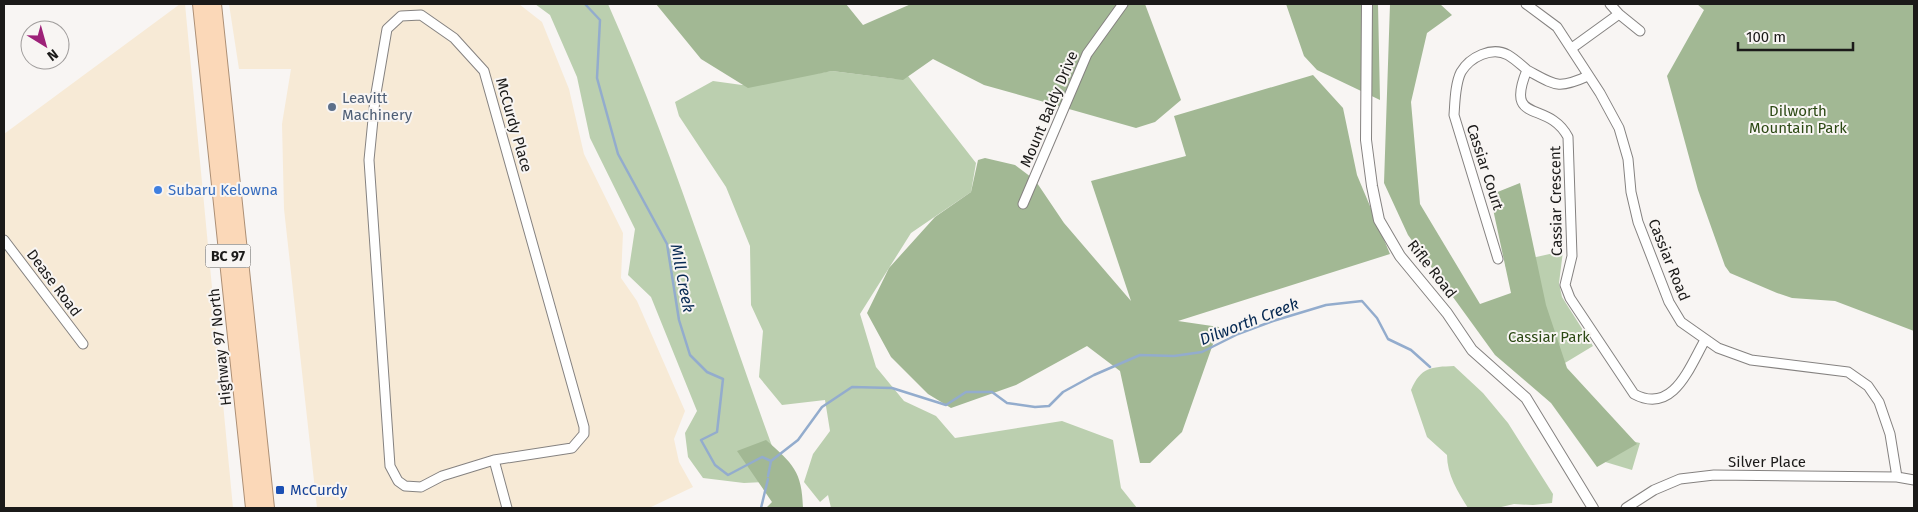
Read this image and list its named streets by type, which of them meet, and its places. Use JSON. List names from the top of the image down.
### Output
{
  "streets": {
    "highway": ["BC 97", "Highway 97 North"],
    "street": [
      "Mount Baldy Drive",
      "McCurdy Place",
      "Cassiar Court",
      "Cassiar Crescent",
      "Cassiar Road",
      "Rifle Road",
      "Dease Road",
      "Silver Place"
    ]
  },
  "crossings": [
    ["Cassiar Court", "Cassiar Crescent"],
    ["Cassiar Crescent", "Cassiar Road"],
    ["Cassiar Road", "Silver Place"]
  ],
  "water": ["Mill Creek", "Dilworth Creek"],
  "parks": ["Dilworth Mountain Park", "Cassiar Park"],
  "places": {
    "other": ["Leavitt Machinery", "Subaru Kelowna"],
    "transit": ["McCurdy"]
  },
  "scale_bar": "100 m",
  "north": "bottom right"
}
